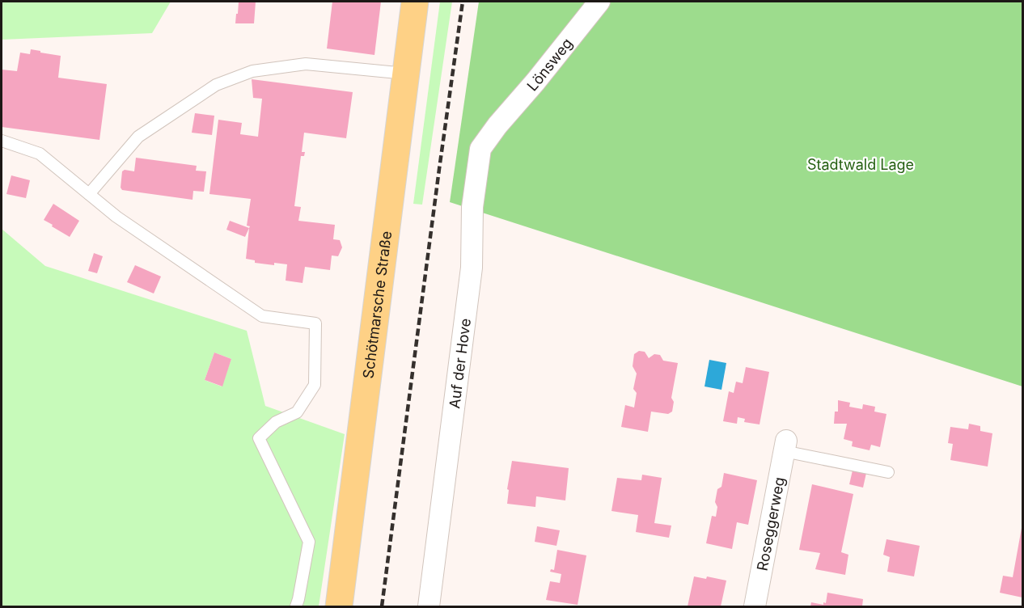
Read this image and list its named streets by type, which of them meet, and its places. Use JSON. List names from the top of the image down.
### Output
{
  "streets": {
    "main road": ["Schötmarsche Straße"],
    "street": ["Lönsweg", "Auf der Hove", "Roseggerweg"]
  },
  "crossings": [
    ["Lönsweg", "Auf der Hove"]
  ],
  "parks": ["Stadtwald Lage"]
}
